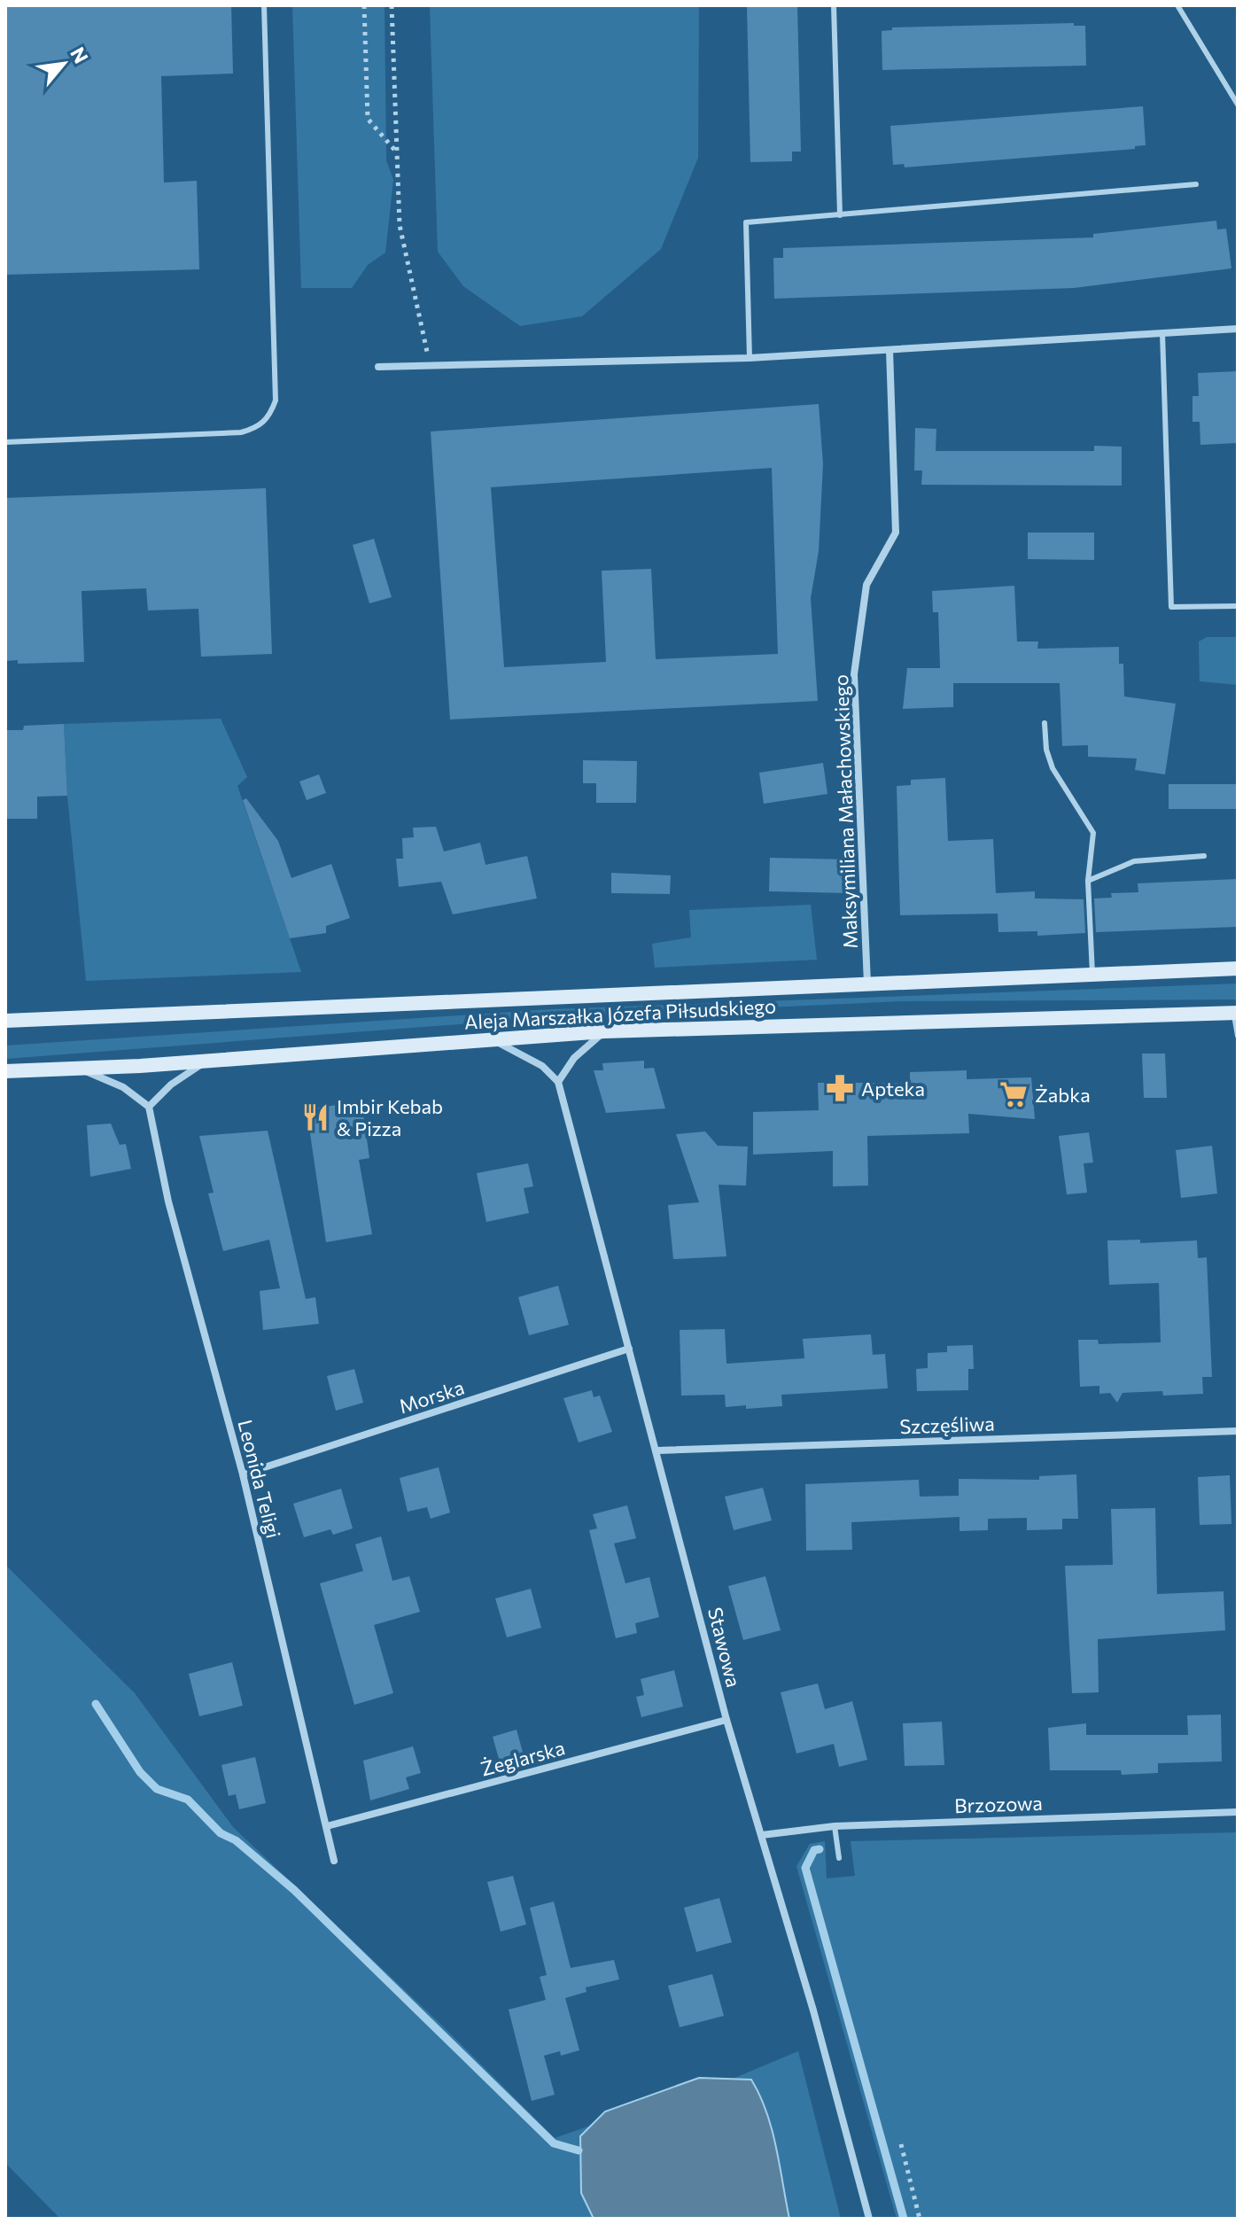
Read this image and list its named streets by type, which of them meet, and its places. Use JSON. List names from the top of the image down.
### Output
{
  "streets": {
    "main road": ["Aleja Marszałka Józefa Piłsudskiego"],
    "street": [
      "Maksymiliana Małachowskiego",
      "Morska",
      "Szczęśliwa",
      "Leonida Teligi",
      "Stawowa",
      "Żeglarska",
      "Brzozowa"
    ]
  },
  "crossings": [
    ["Maksymiliana Małachowskiego", "Aleja Marszałka Józefa Piłsudskiego"],
    ["Morska", "Leonida Teligi"],
    ["Morska", "Stawowa"],
    ["Szczęśliwa", "Stawowa"],
    ["Leonida Teligi", "Żeglarska"],
    ["Stawowa", "Żeglarska"],
    ["Stawowa", "Brzozowa"]
  ],
  "places": {
    "pharmacy": ["Apteka"],
    "supermarket": ["Żabka"],
    "restaurant": ["Imbir Kebab & Pizza"]
  },
  "north": "top right"
}
